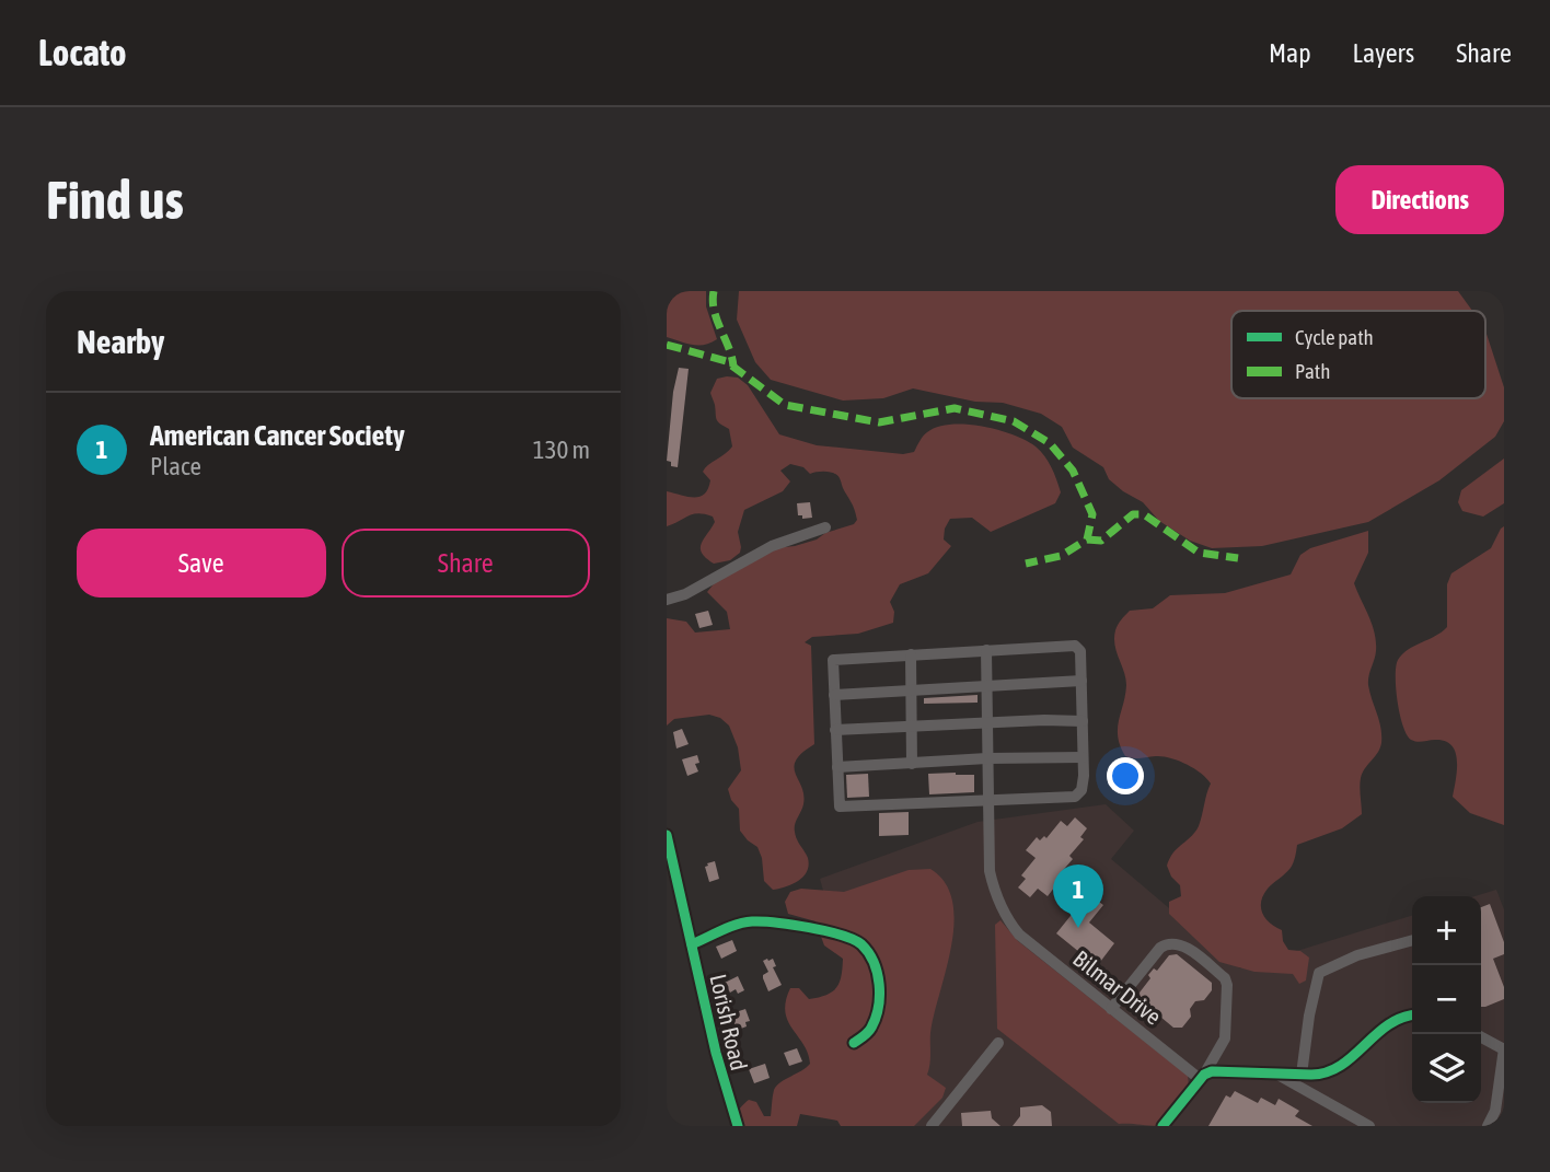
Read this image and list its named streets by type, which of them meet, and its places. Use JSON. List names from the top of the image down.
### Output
{
  "streets": {
    "street": ["Bilmar Drive", "Lorish Road"]
  },
  "legend": ["Cycle path", "Path"],
  "page": {
    "header": "Locato",
    "nav": ["Map", "Layers", "Share"],
    "buttons": [
      "Directions",
      ["Save", "Share"]
    ],
    "title": "Find us",
    "heading": "Nearby",
    "list": [
      {
        "mark": "1",
        "name": "American Cancer Society",
        "note": "Place",
        "value": "130 m"
      }
    ],
    "pins": "1",
    "map_buttons": ["+", "−"]
  }
}
